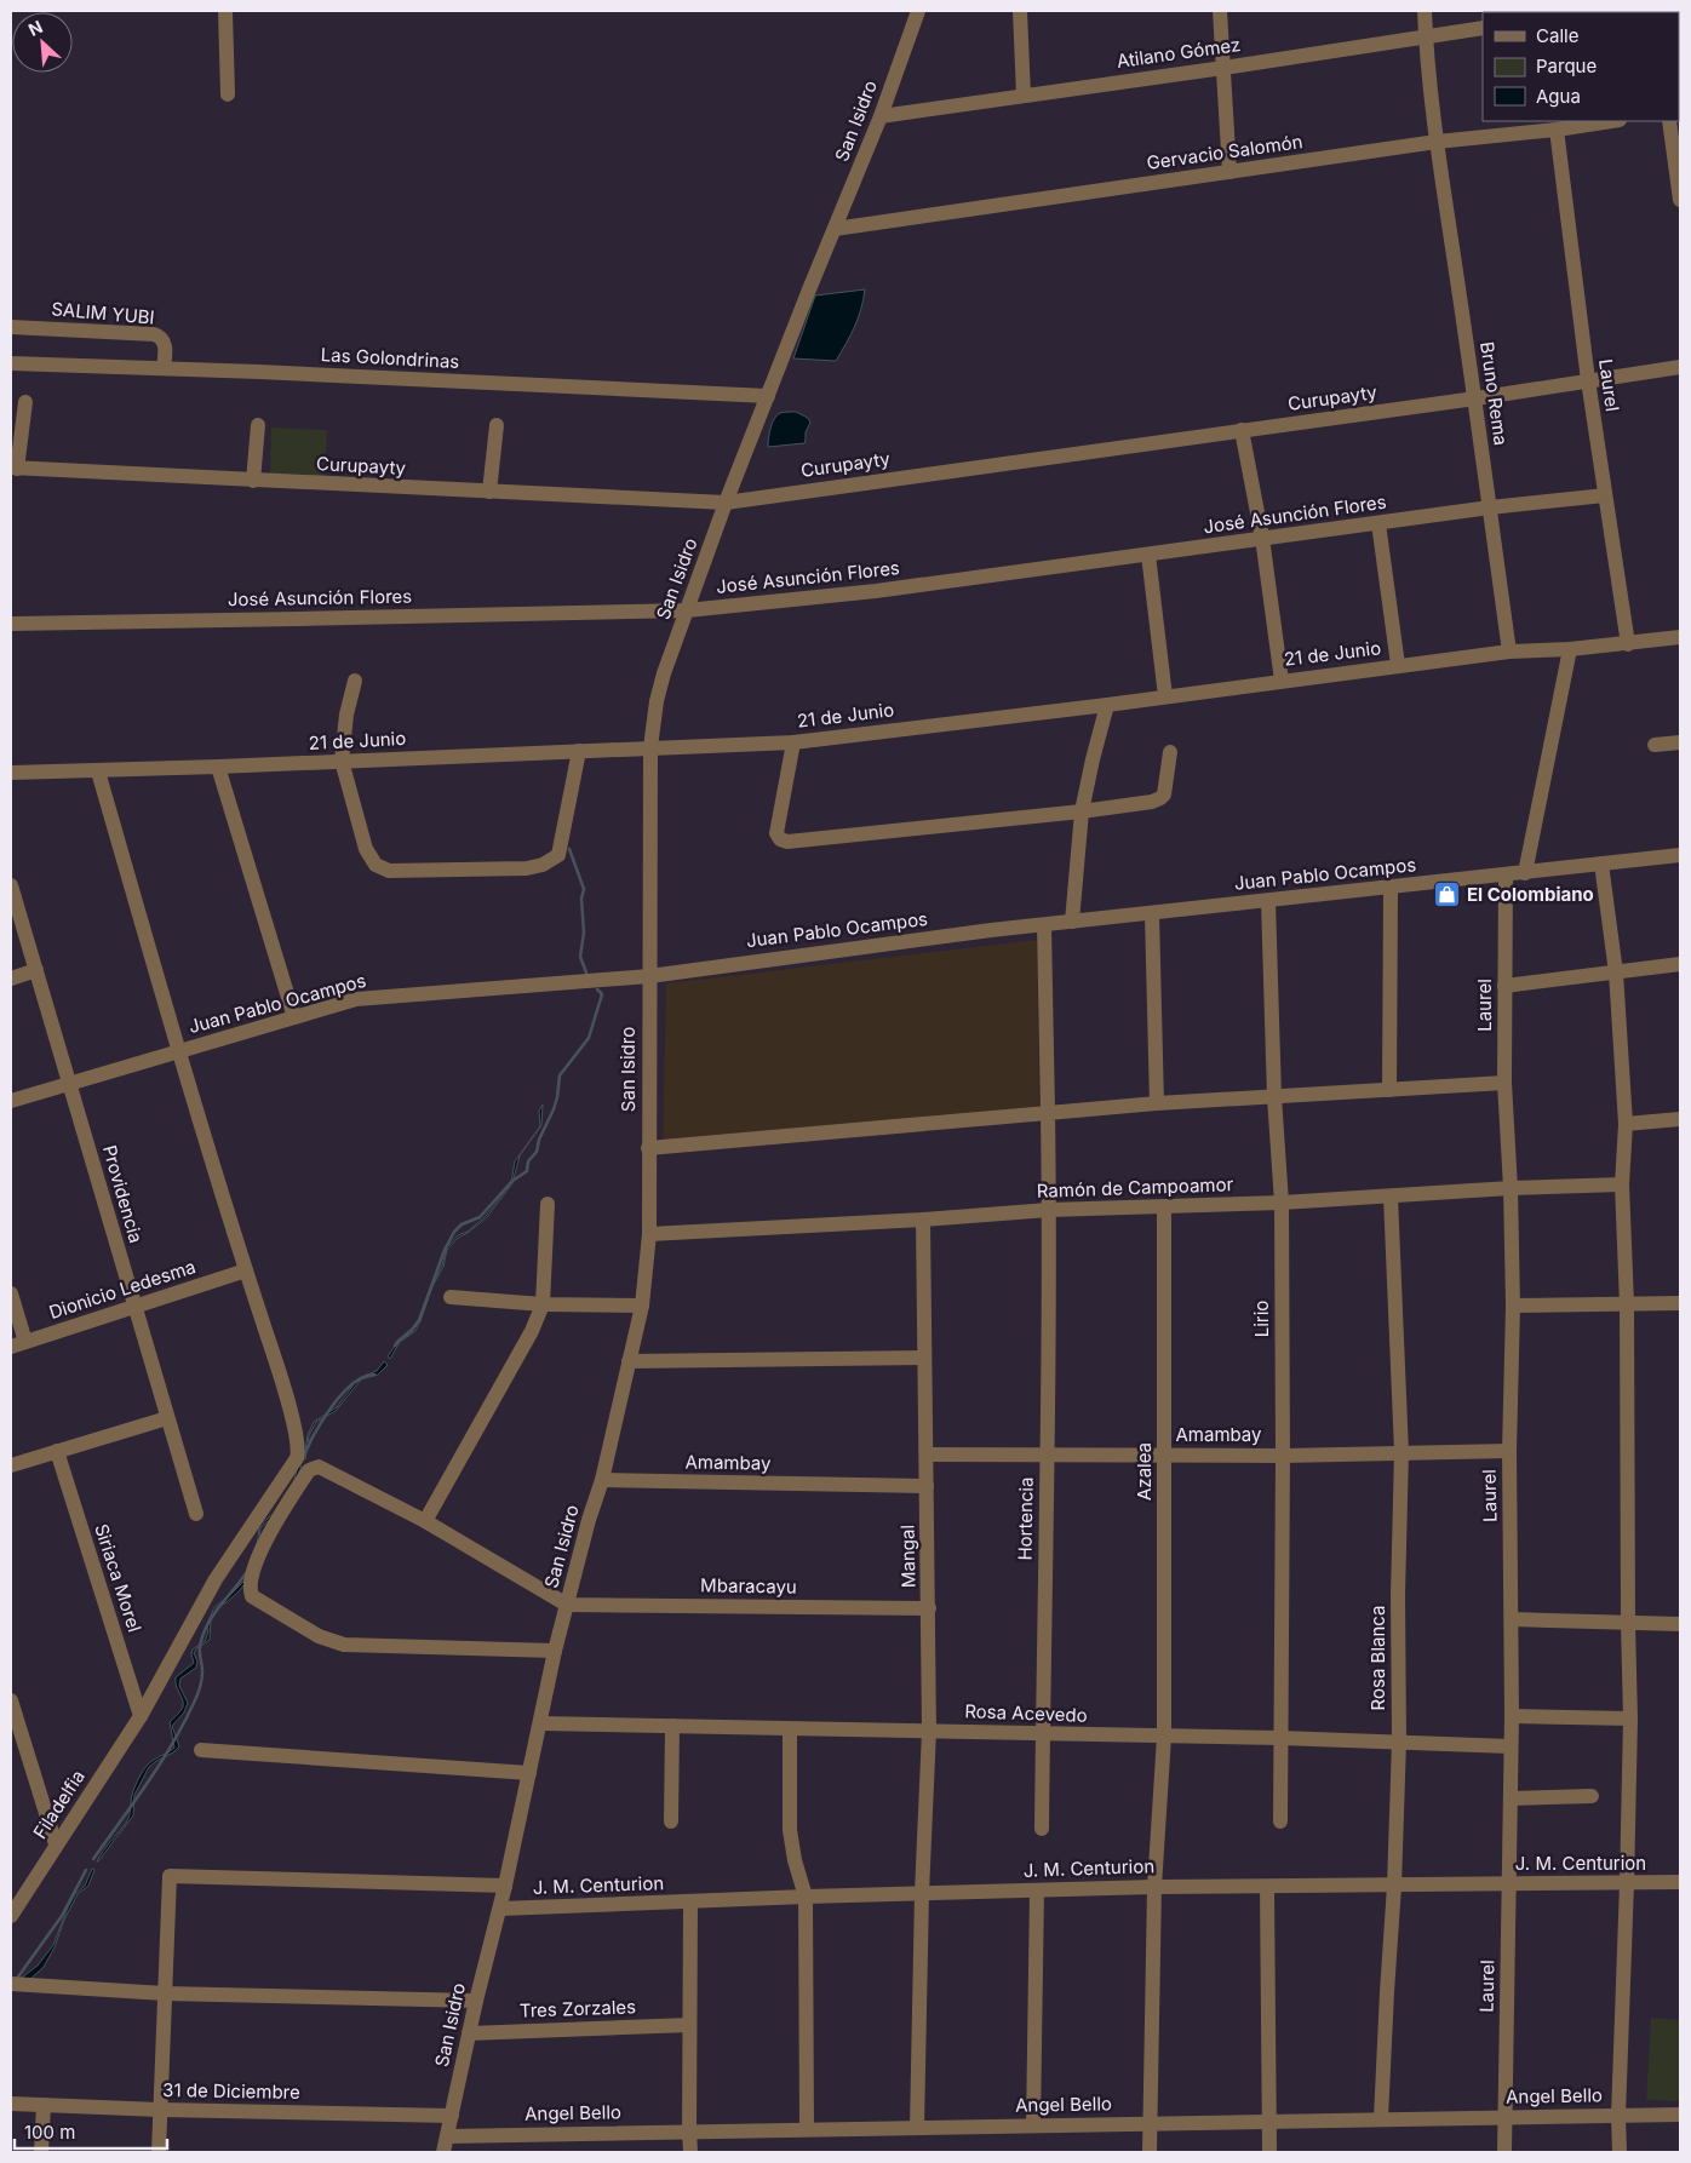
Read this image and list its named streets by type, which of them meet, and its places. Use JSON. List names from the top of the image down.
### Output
{
  "streets": {
    "street": [
      "Atilano Gómez",
      "San Isidro",
      "Gervacio Salomón",
      "SALIM YUBI",
      "Las Golondrinas",
      "Laurel",
      "Bruno Rema",
      "Curupayty",
      "José Asunción Flores",
      "21 de Junio",
      "Juan Pablo Ocampos",
      "Ramón de Campoamor",
      "Providencia",
      "Dionicio Ledesma",
      "Lirio",
      "Amambay",
      "Azalea",
      "Hortencia",
      "Mangal",
      "Siriaca Morel",
      "Mbaracayu",
      "Rosa Blanca",
      "Rosa Acevedo",
      "Filadelfia",
      "J. M. Centurion",
      "Tres Zorzales",
      "31 de Diciembre",
      "Angel Bello"
    ]
  },
  "crossings": [
    ["Atilano Gómez", "San Isidro"],
    ["Atilano Gómez", "Bruno Rema"],
    ["San Isidro", "Gervacio Salomón"],
    ["San Isidro", "Las Golondrinas"],
    ["San Isidro", "Curupayty"],
    ["San Isidro", "José Asunción Flores"],
    ["San Isidro", "21 de Junio"],
    ["San Isidro", "Juan Pablo Ocampos"],
    ["San Isidro", "Ramón de Campoamor"],
    ["San Isidro", "Amambay"],
    ["San Isidro", "Mbaracayu"],
    ["San Isidro", "Rosa Acevedo"],
    ["San Isidro", "J. M. Centurion"],
    ["San Isidro", "Tres Zorzales"],
    ["San Isidro", "31 de Diciembre"],
    ["San Isidro", "Angel Bello"],
    ["Gervacio Salomón", "Laurel"],
    ["Gervacio Salomón", "Bruno Rema"],
    ["SALIM YUBI", "Las Golondrinas"],
    ["Laurel", "Curupayty"],
    ["Laurel", "José Asunción Flores"],
    ["Laurel", "21 de Junio"],
    ["Laurel", "Juan Pablo Ocampos"],
    ["Laurel", "Ramón de Campoamor"],
    ["Laurel", "Amambay"],
    ["Laurel", "Rosa Acevedo"],
    ["Laurel", "J. M. Centurion"],
    ["Laurel", "Angel Bello"],
    ["Bruno Rema", "Curupayty"],
    ["Bruno Rema", "José Asunción Flores"],
    ["Bruno Rema", "21 de Junio"],
    ["21 de Junio", "Filadelfia"],
    ["Juan Pablo Ocampos", "Providencia"],
    ["Juan Pablo Ocampos", "Lirio"],
    ["Juan Pablo Ocampos", "Hortencia"],
    ["Juan Pablo Ocampos", "Filadelfia"],
    ["Ramón de Campoamor", "Lirio"],
    ["Ramón de Campoamor", "Azalea"],
    ["Ramón de Campoamor", "Hortencia"],
    ["Ramón de Campoamor", "Mangal"],
    ["Ramón de Campoamor", "Rosa Blanca"],
    ["Providencia", "Dionicio Ledesma"],
    ["Dionicio Ledesma", "Filadelfia"],
    ["Lirio", "Amambay"],
    ["Lirio", "Rosa Acevedo"],
    ["Amambay", "Azalea"],
    ["Amambay", "Hortencia"],
    ["Amambay", "Mangal"],
    ["Amambay", "Rosa Blanca"],
    ["Azalea", "Rosa Acevedo"],
    ["Azalea", "J. M. Centurion"],
    ["Azalea", "Angel Bello"],
    ["Hortencia", "Rosa Acevedo"],
    ["Mangal", "Mbaracayu"],
    ["Mangal", "Rosa Acevedo"],
    ["Mangal", "J. M. Centurion"],
    ["Mangal", "Angel Bello"],
    ["Siriaca Morel", "Filadelfia"],
    ["Rosa Blanca", "Rosa Acevedo"],
    ["Rosa Blanca", "J. M. Centurion"],
    ["Rosa Blanca", "Angel Bello"]
  ],
  "places": {
    "shop": ["El Colombiano"]
  },
  "legend": ["Calle", "Parque", "Agua"],
  "scale_bar": "100 m",
  "north": "top left"
}
